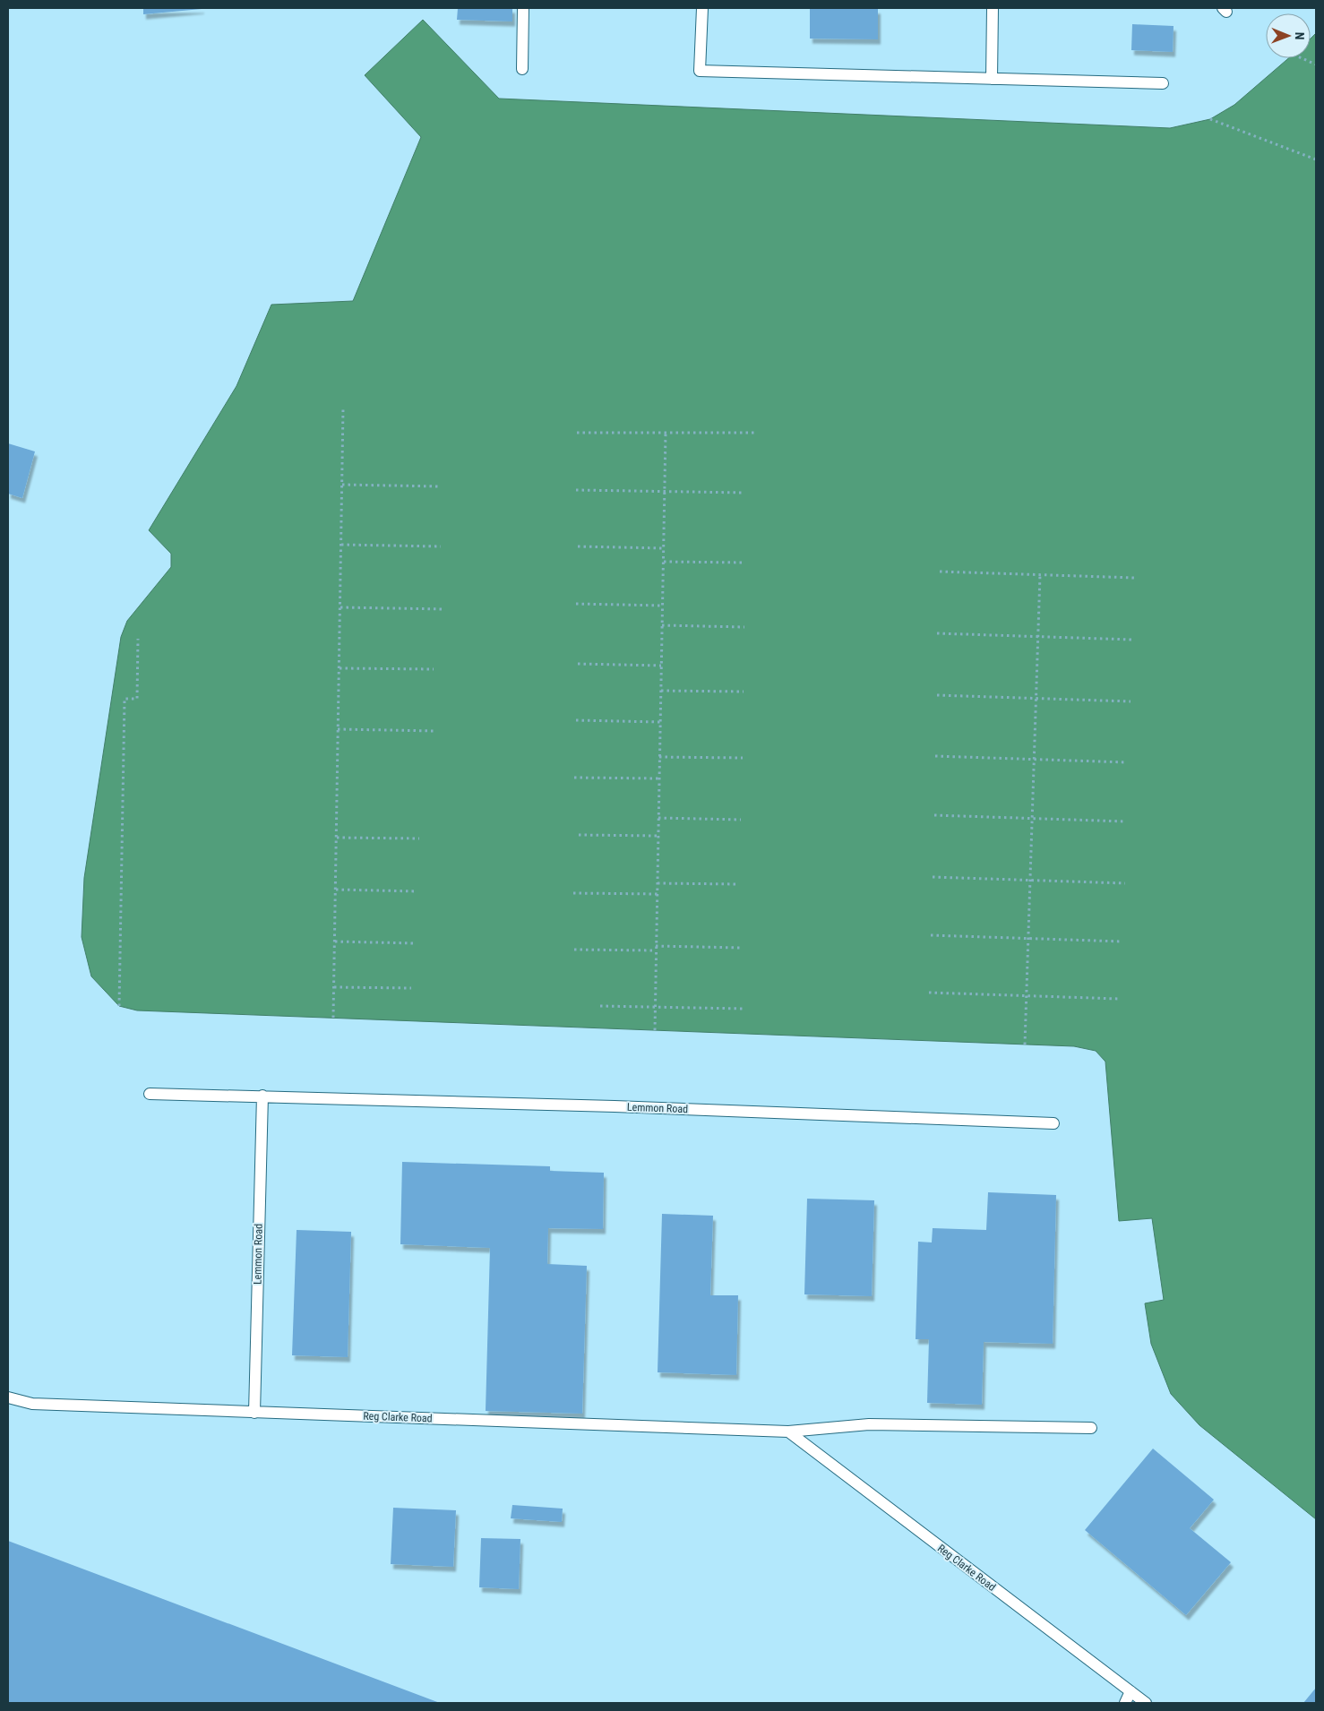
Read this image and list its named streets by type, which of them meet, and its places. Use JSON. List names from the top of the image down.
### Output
{
  "streets": {
    "lane": ["Lemmon Road", "Reg Clarke Road"]
  },
  "crossings": [
    ["Lemmon Road", "Reg Clarke Road"]
  ],
  "north": "right"
}
